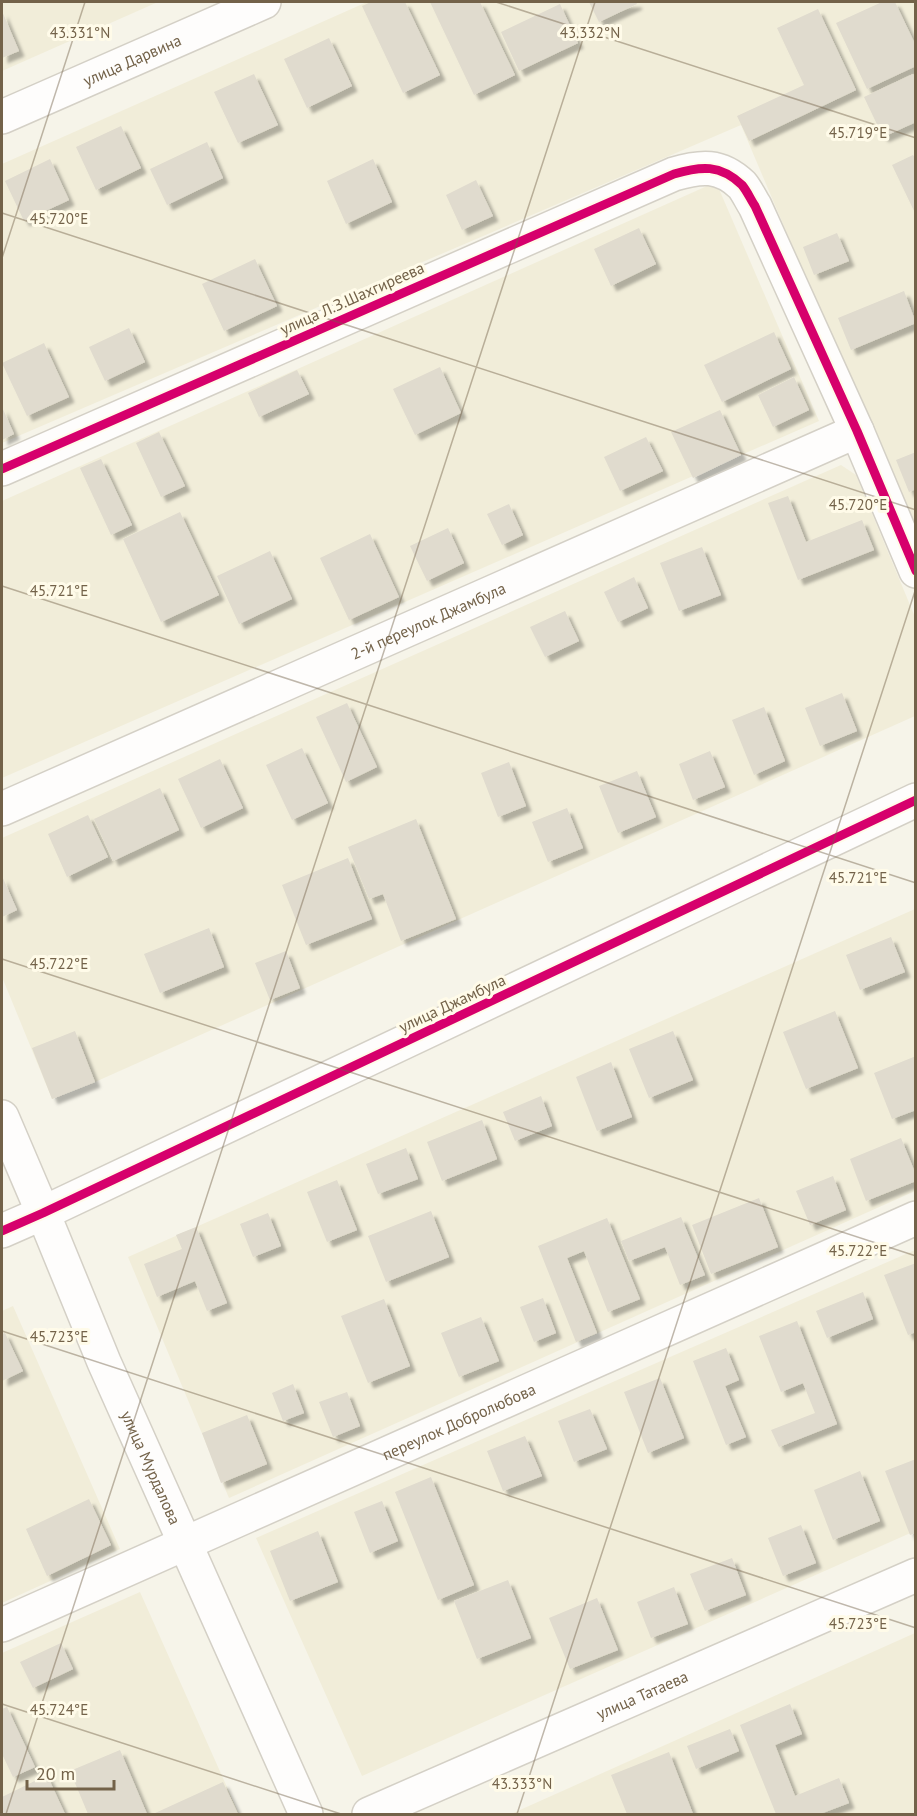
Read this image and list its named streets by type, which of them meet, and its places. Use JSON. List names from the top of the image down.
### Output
{
  "streets": {
    "street": [
      "улица Дарвина",
      "улица Л.З.Шахгиреева",
      "2-й переулок Джамбула",
      "улица Джамбула",
      "переулок Добролюбова",
      "улица Мурдалова",
      "улица Татаева"
    ]
  },
  "crossings": [
    ["улица Л.З.Шахгиреева", "2-й переулок Джамбула"],
    ["улица Джамбула", "улица Мурдалова"],
    ["переулок Добролюбова", "улица Мурдалова"]
  ],
  "scale_bar": "20 m",
  "coordinates": [
    "43.331°N",
    "43.332°N",
    "45.719°E",
    "45.720°E",
    "45.721°E",
    "45.722°E",
    "45.723°E",
    "45.724°E",
    "43.333°N"
  ]
}
